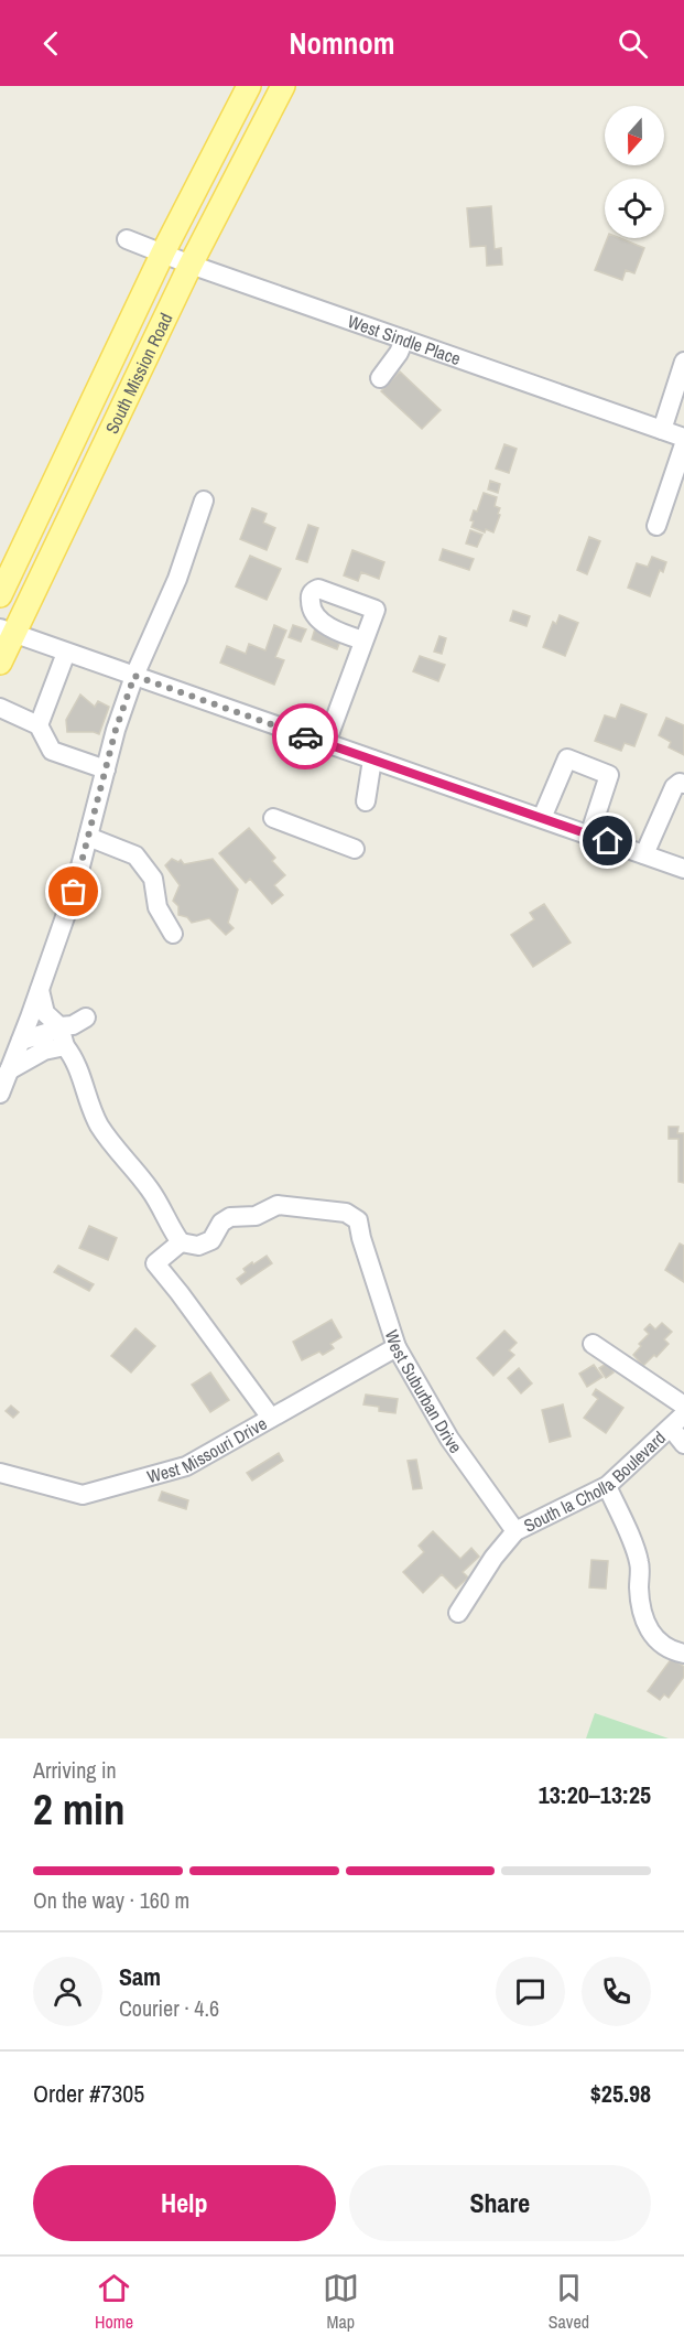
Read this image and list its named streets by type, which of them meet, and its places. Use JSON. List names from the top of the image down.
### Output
{
  "streets": {
    "main road": ["South Mission Road"],
    "street": [
      "West Sindle Place",
      "West Suburban Drive",
      "West Missouri Drive",
      "South la Cholla Boulevard"
    ]
  },
  "crossings": [
    ["West Sindle Place", "South Mission Road"],
    ["West Suburban Drive", "West Missouri Drive"],
    ["West Suburban Drive", "South la Cholla Boulevard"]
  ],
  "north": "bottom",
  "page": {
    "header": "Nomnom",
    "heading": ["2 min", "Arriving in", "13:20–13:25"],
    "panel": [
      "Sam",
      "Courier · 4.6",
      "Order #7305",
      "$25.98"
    ],
    "bar": "On the way · 160 m",
    "buttons": ["Help", "Share"],
    "tabs": ["Home", "Map", "Saved"]
  }
}
